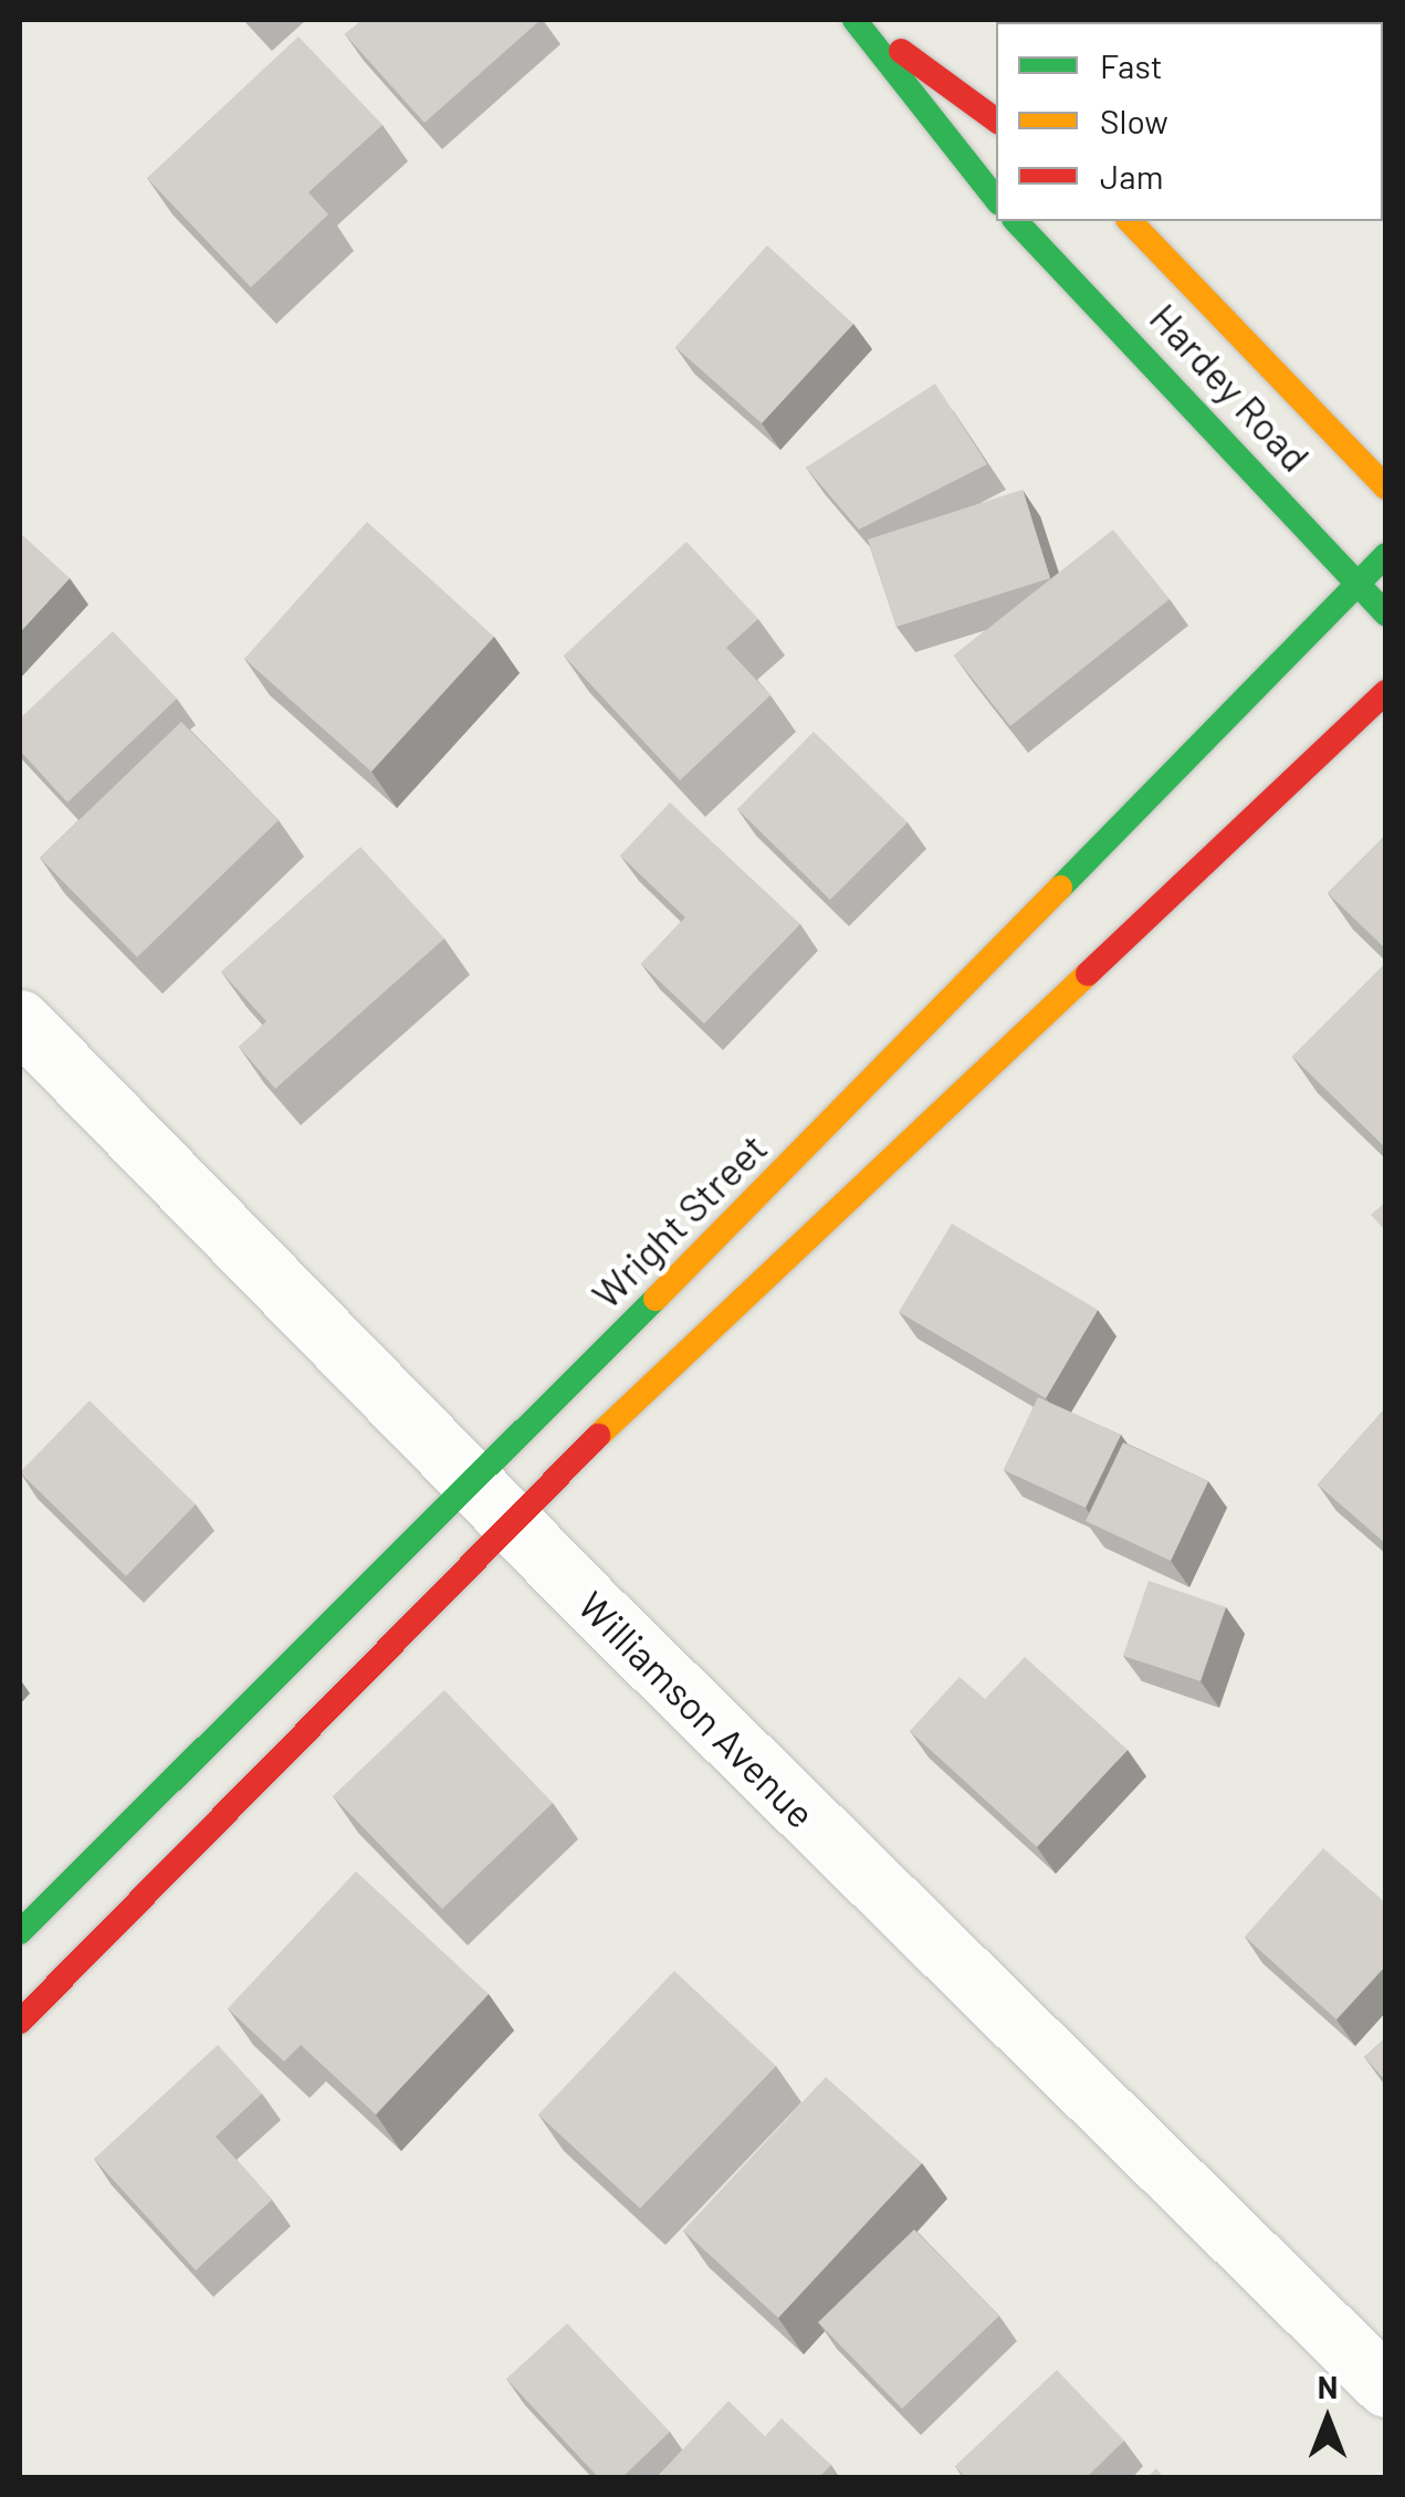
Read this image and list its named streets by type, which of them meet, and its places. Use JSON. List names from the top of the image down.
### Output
{
  "streets": {
    "street": ["Hardey Road", "Wright Street", "Williamson Avenue"]
  },
  "crossings": [
    ["Hardey Road", "Wright Street"],
    ["Wright Street", "Williamson Avenue"]
  ],
  "legend": ["Fast", "Slow", "Jam"],
  "north": "top"
}
